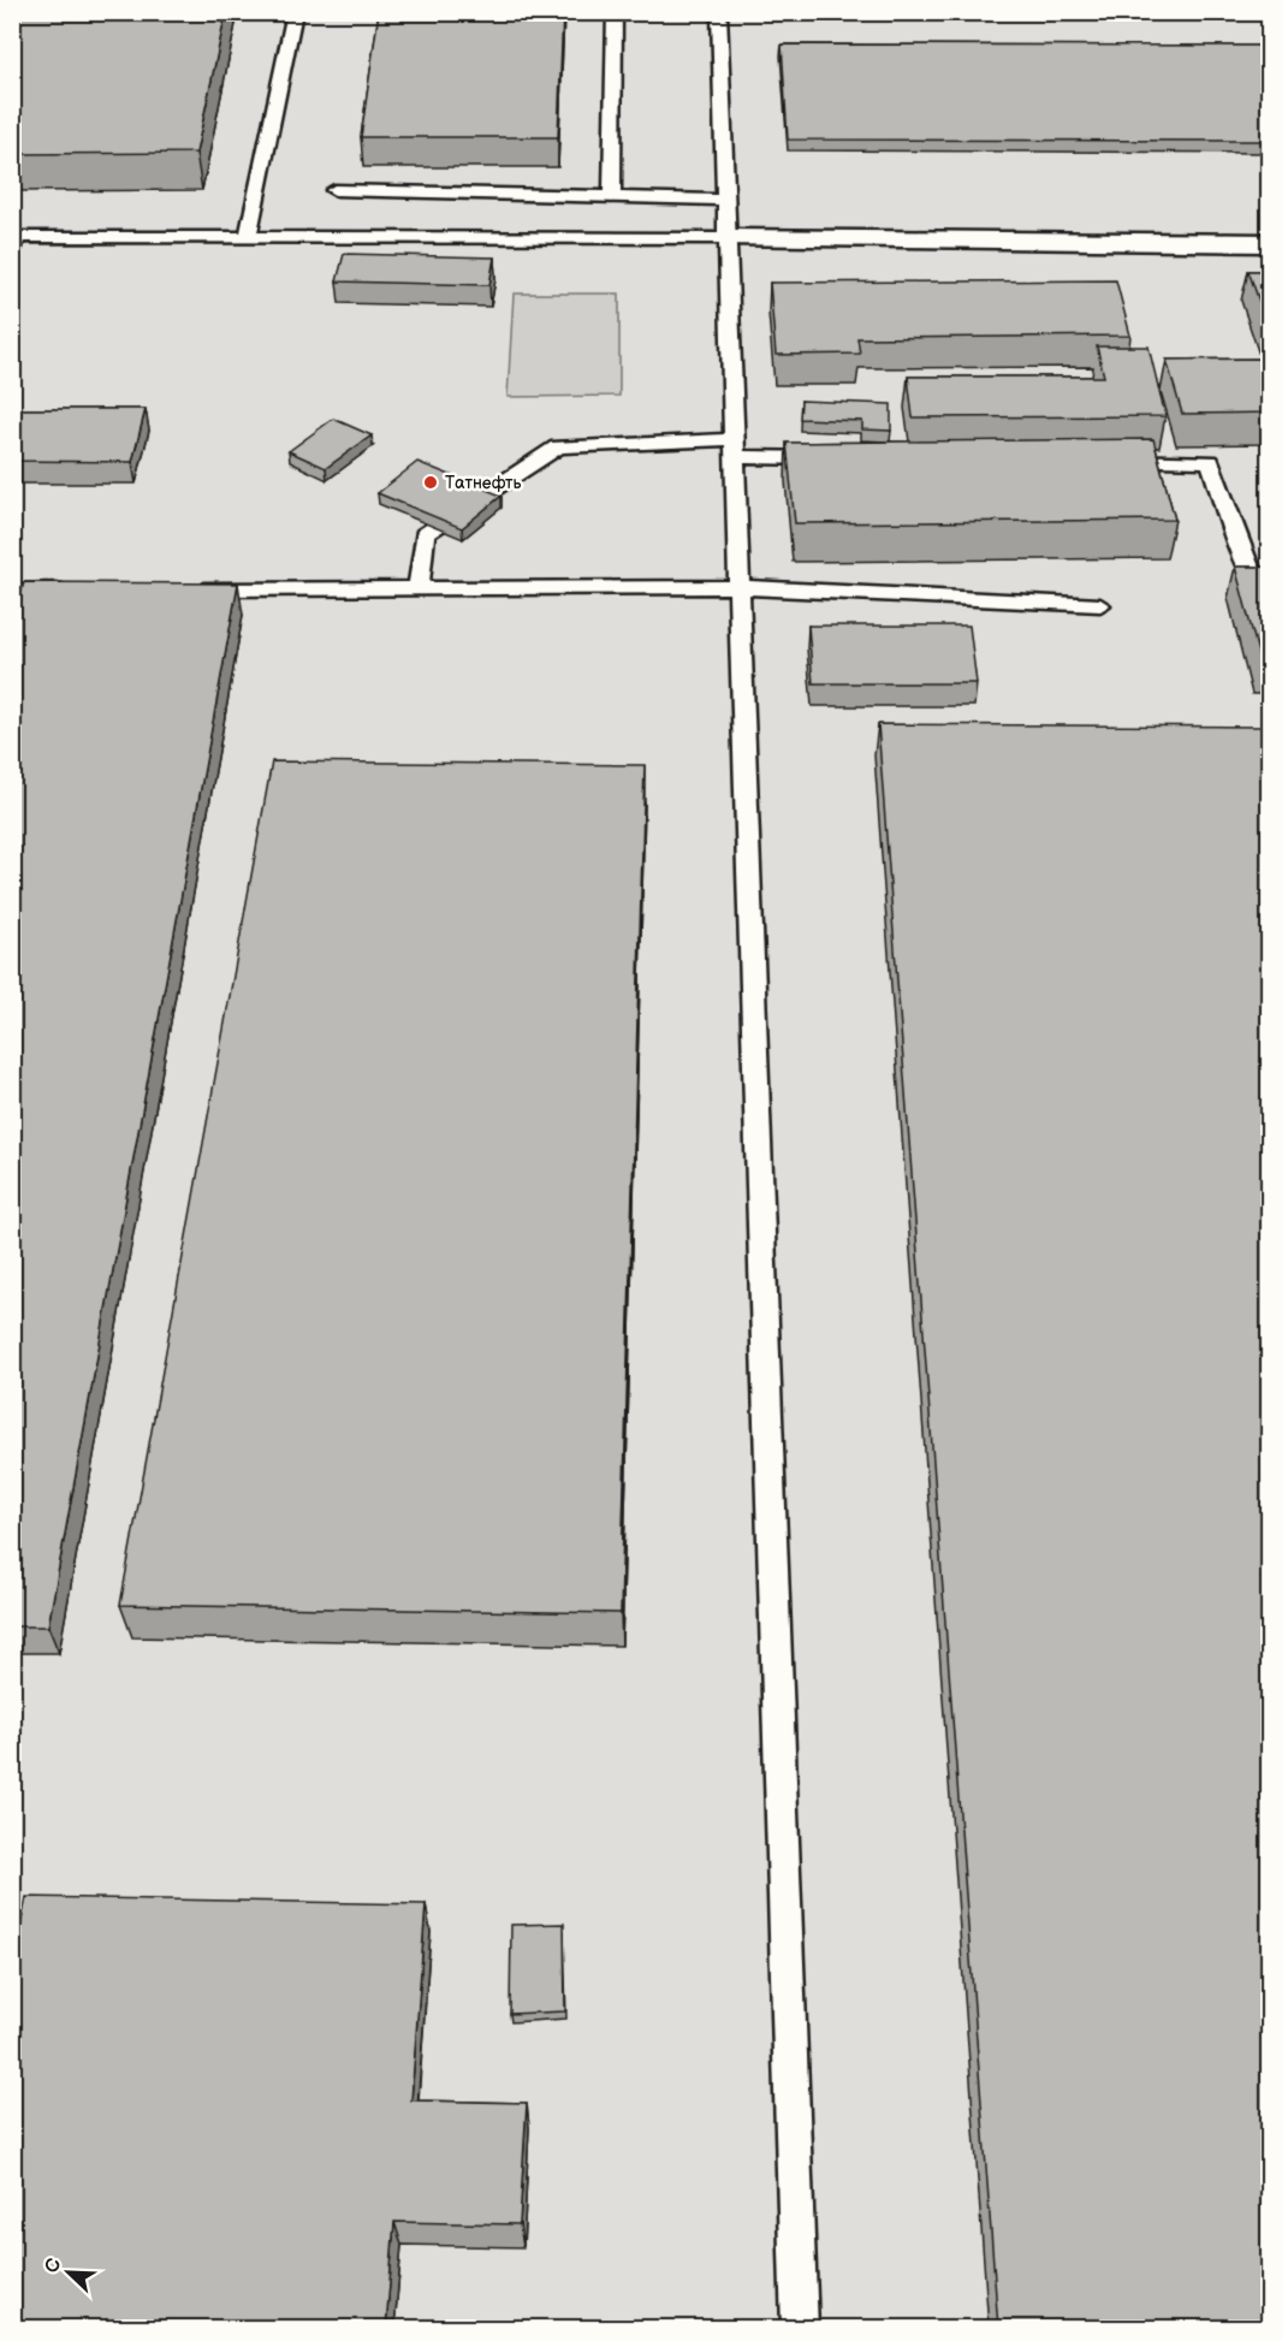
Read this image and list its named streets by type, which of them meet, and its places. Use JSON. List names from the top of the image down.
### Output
{
  "places": ["Татнефть"],
  "north": "top left"
}
